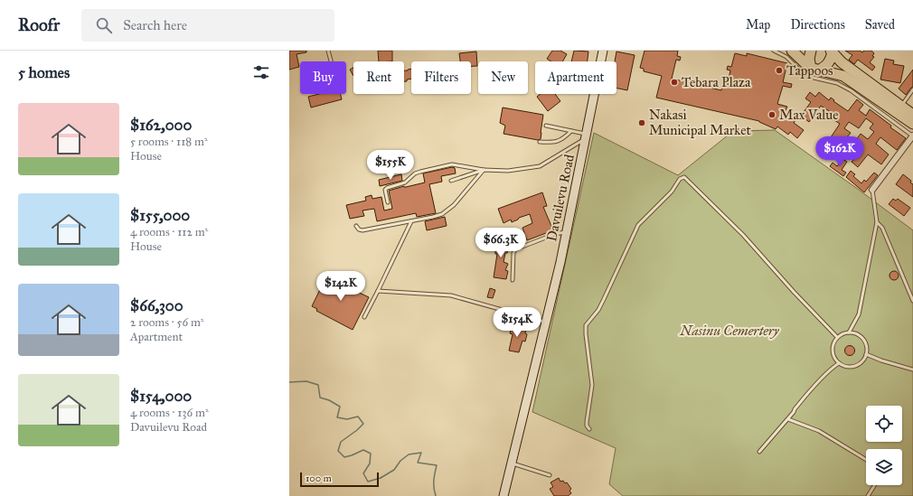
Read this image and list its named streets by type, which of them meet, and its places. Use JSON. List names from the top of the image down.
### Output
{
  "streets": {
    "street": ["Davuilevu Road"]
  },
  "parks": ["Nasinu Cemertery"],
  "places": [
    "Tappoos",
    "Tebara Plaza",
    "Max Value",
    "Nakasi Municipal Market"
  ],
  "scale_bar": "100 m",
  "page": {
    "header": "Roofr",
    "search": "Search here",
    "nav": ["Map", "Directions", "Saved"],
    "heading": "5 homes",
    "chip": [
      "Buy",
      "Rent",
      "Filters",
      "New",
      "Apartment"
    ],
    "list": [
      {
        "name": "$162,000",
        "note": "5 rooms · 118 m² · House"
      },
      {
        "name": "$155,000",
        "note": "4 rooms · 112 m² · House"
      },
      {
        "name": "$66,300",
        "note": "2 rooms · 56 m² · Apartment"
      },
      {
        "name": "$154,000",
        "note": "4 rooms · 136 m² · Davuilevu Road"
      }
    ],
    "price": [
      "$162K",
      "$155K",
      "$66.3K",
      "$142K",
      "$154K"
    ],
    "scale": "100 m"
  }
}
